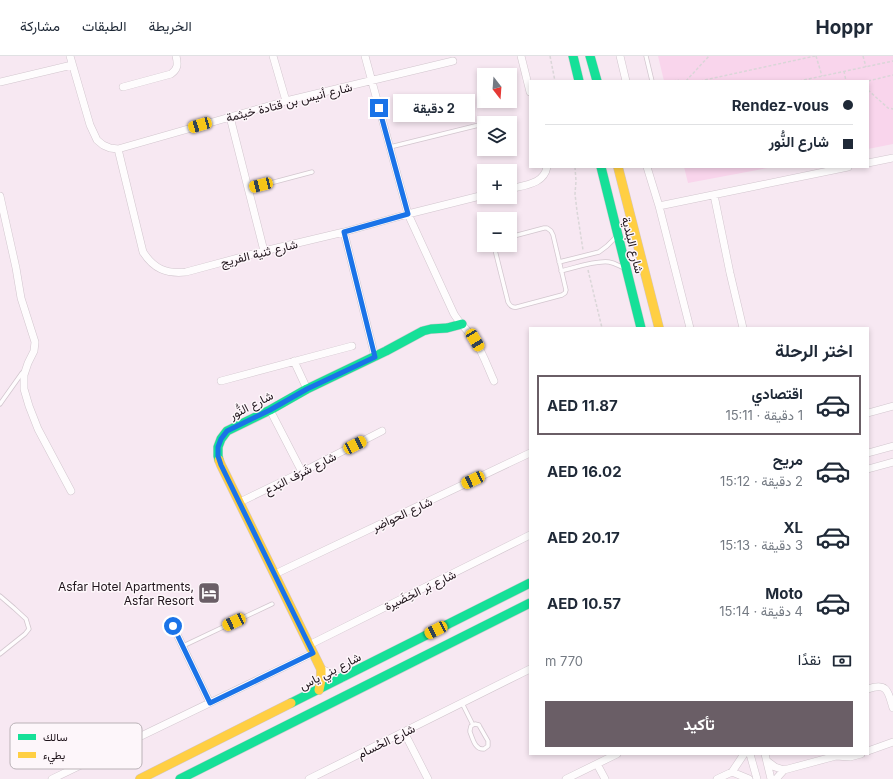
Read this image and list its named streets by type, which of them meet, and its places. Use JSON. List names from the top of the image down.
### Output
{
  "streets": {
    "main road": ["شارع البلدية", "شارع النُّور", "شارع بني ياس"],
    "street": [
      "شارع أنيس بن قتادة خيثمة",
      "شارع ثنية الفريج",
      "شارع شَرَف البَدع",
      "شارع الحواضِر",
      "شارع بَر الخِضَيرة",
      "شارع الحُسام"
    ]
  },
  "crossings": [
    ["شارع أنيس بن قتادة خيثمة", "شارع ثنية الفريج"],
    ["شارع النُّور", "شارع شَرَف البَدع"],
    ["شارع النُّور", "شارع الحواضِر"],
    ["شارع النُّور", "شارع بَر الخِضَيرة"]
  ],
  "places": {
    "hotel": ["Asfar Hotel Apartments, Asfar Resort"]
  },
  "legend": ["سالك", "بطيء"],
  "north": "bottom",
  "page": {
    "header": "Hoppr",
    "nav": ["الخريطة", "الطبقات", "مشاركة"],
    "map_buttons": ["+", "−"],
    "banner": ["Rendez-vous", "شارع النُّور"],
    "bubble": "2 دقيقة",
    "heading": "اختر الرحلة",
    "list": [
      {
        "name": "اقتصادي",
        "note": "1 دقيقة · 15:11",
        "value": "AED 11.87"
      },
      {
        "name": "مريح",
        "note": "2 دقيقة · 15:12",
        "value": "AED 16.02"
      },
      {
        "name": "XL",
        "note": "3 دقيقة · 15:13",
        "value": "AED 20.17"
      },
      {
        "name": "Moto",
        "note": "4 دقيقة · 15:14",
        "value": "AED 10.57"
      }
    ],
    "pay": ["نقدًا", "770 m"],
    "buttons": "تأكيد"
  }
}
